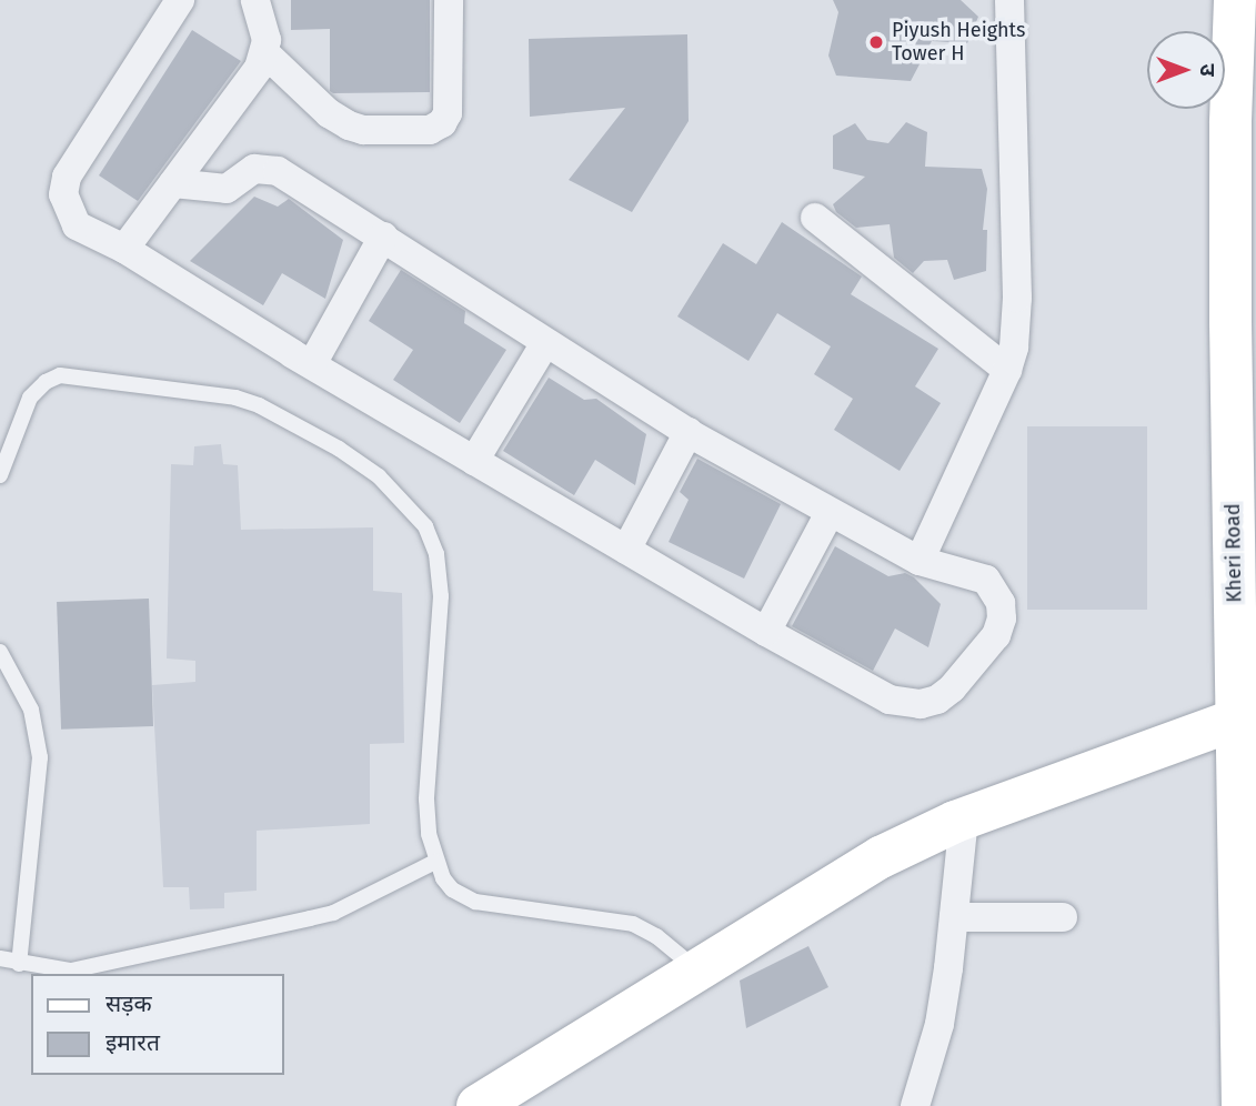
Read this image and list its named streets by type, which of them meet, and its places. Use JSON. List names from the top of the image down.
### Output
{
  "streets": {
    "street": ["Kheri Road"]
  },
  "places": ["Piyush Heights Tower H"],
  "legend": ["सड़क", "इमारत"],
  "north": "right"
}
